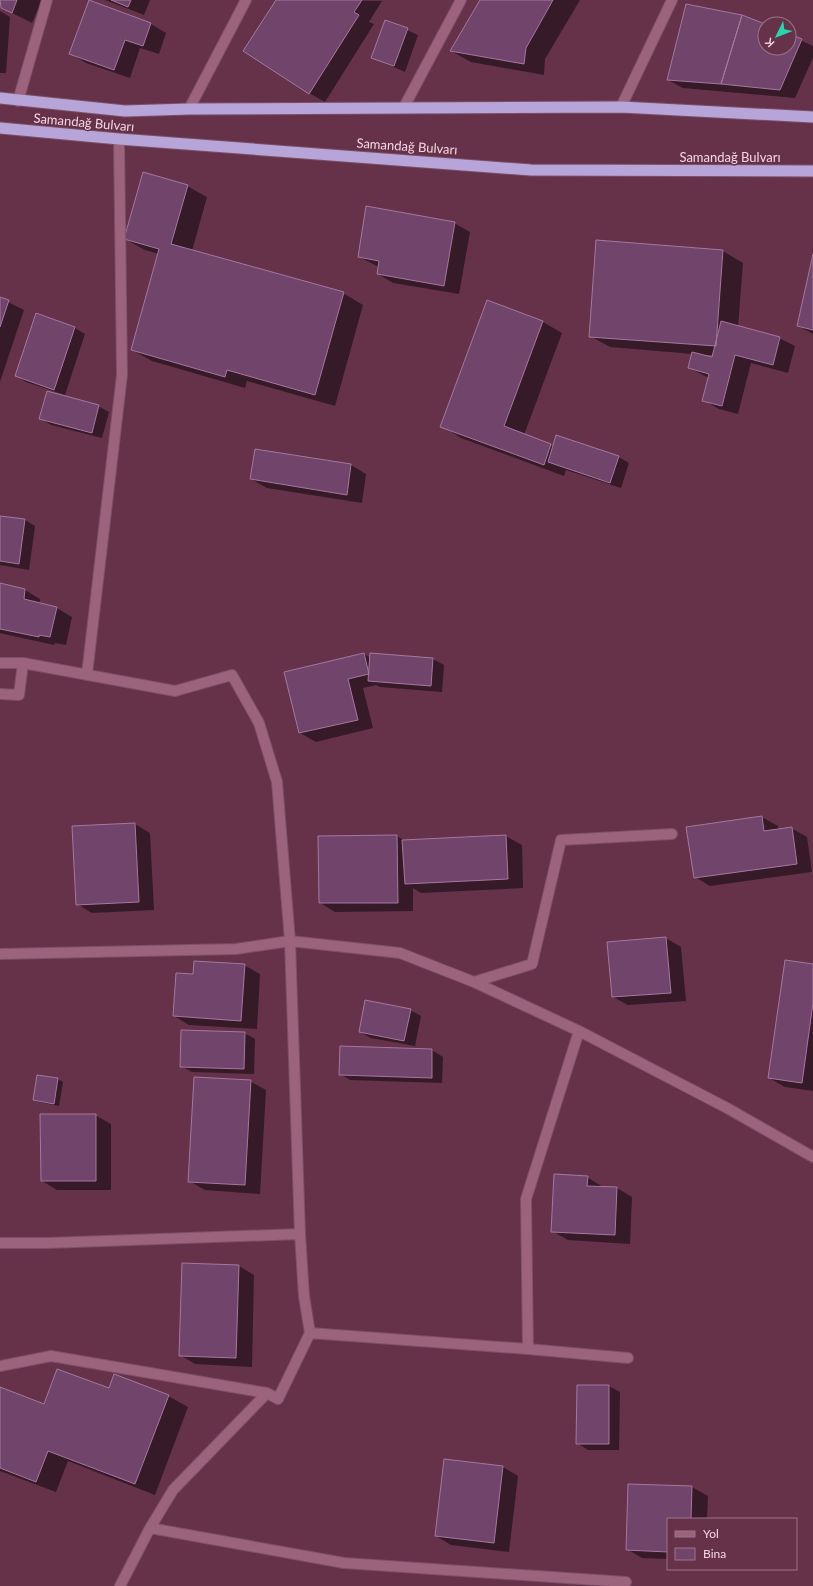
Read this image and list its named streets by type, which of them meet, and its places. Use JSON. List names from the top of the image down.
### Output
{
  "streets": {
    "highway": ["Samandağ Bulvarı"]
  },
  "legend": ["Yol", "Bina"],
  "north": "bottom left"
}
